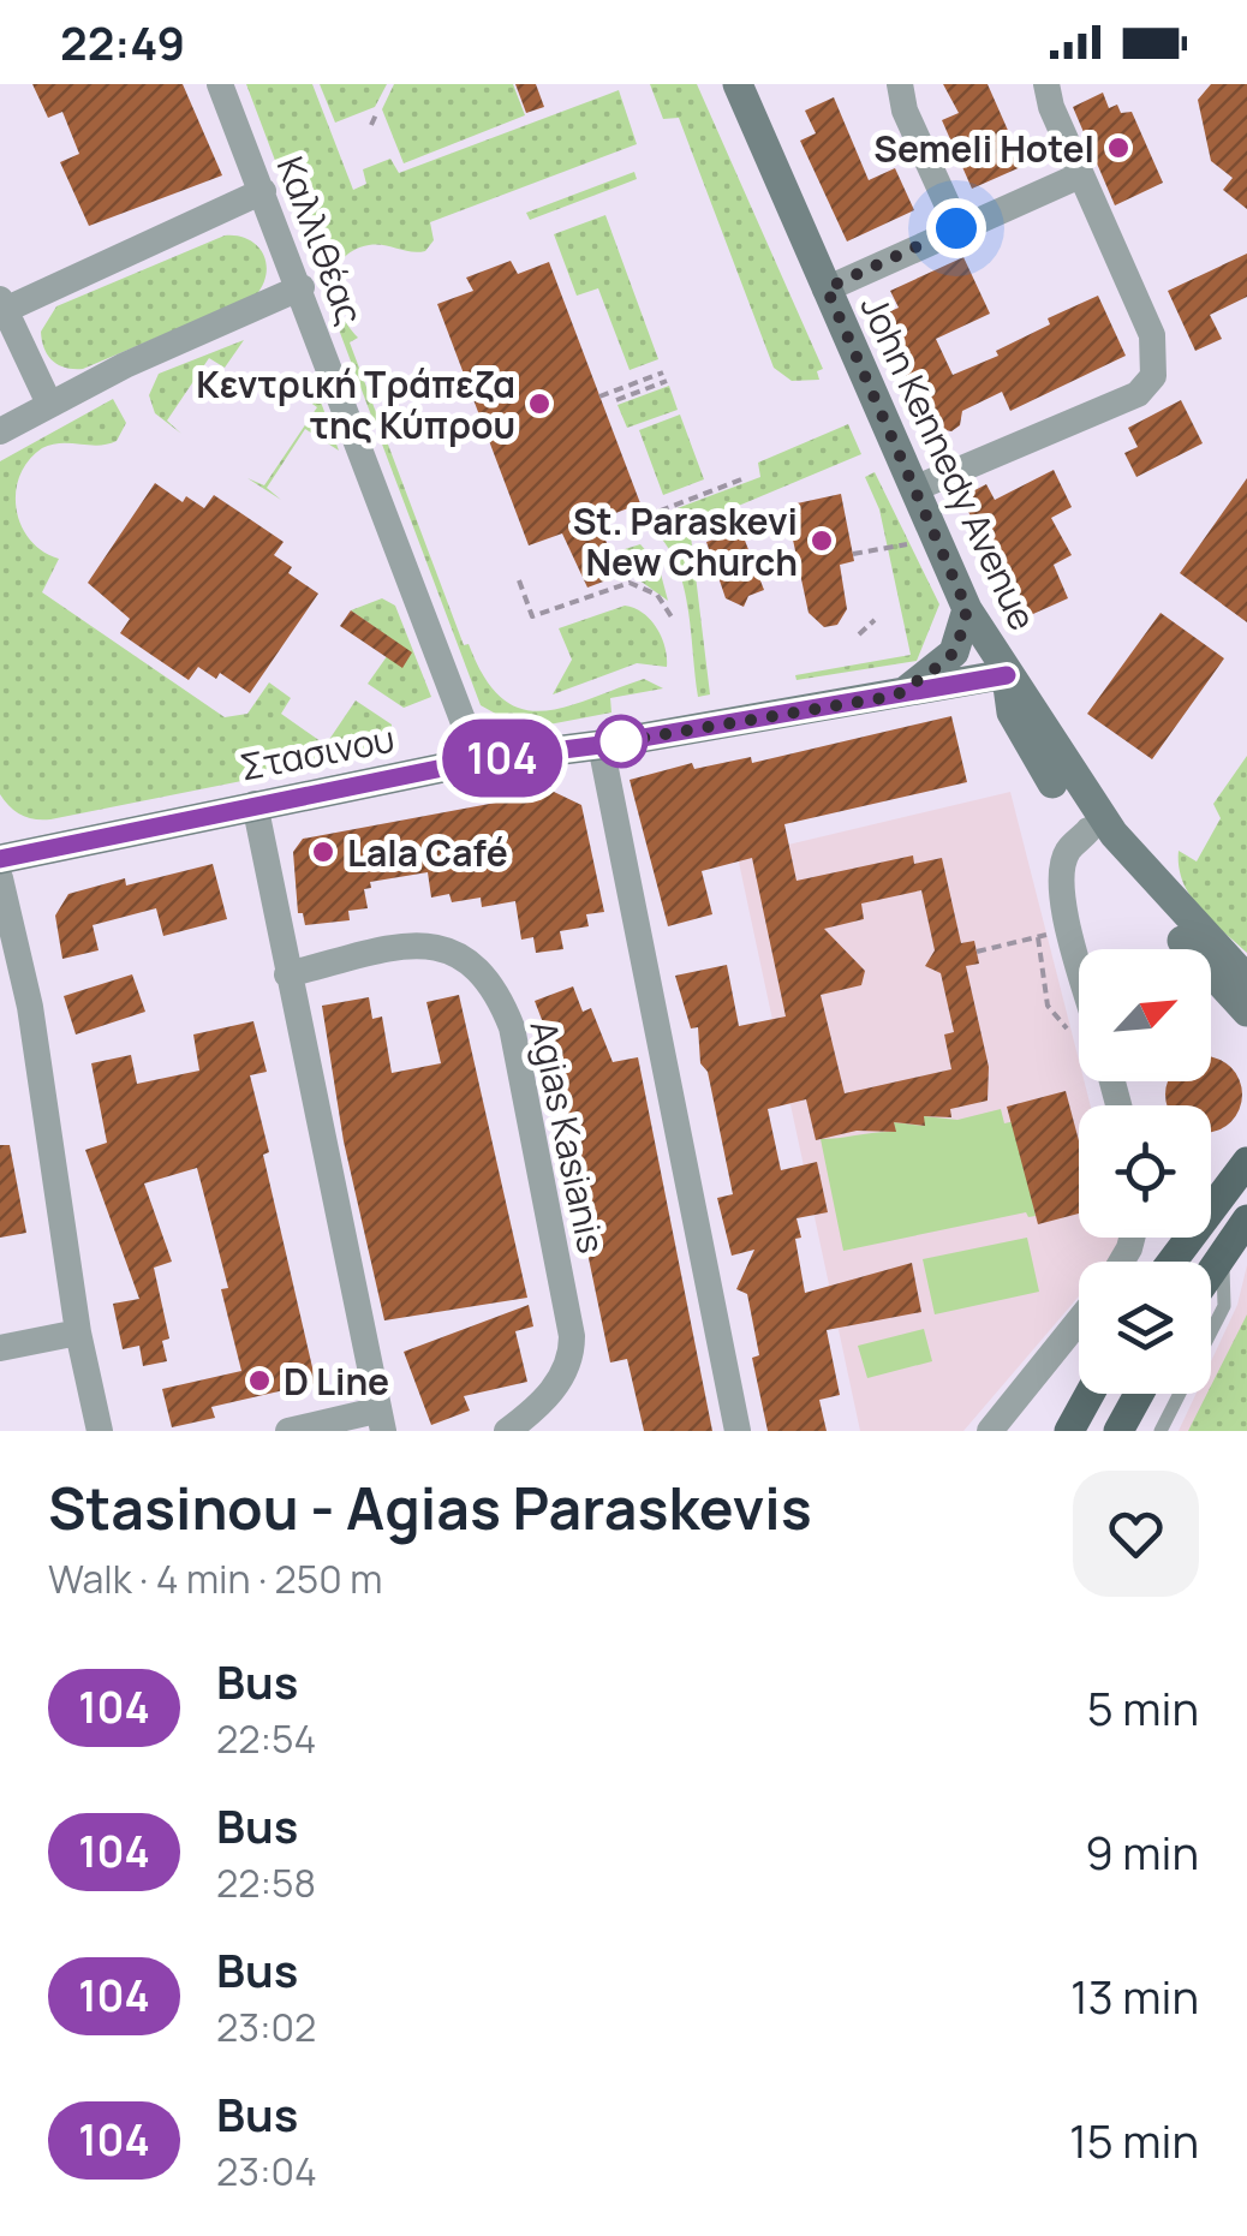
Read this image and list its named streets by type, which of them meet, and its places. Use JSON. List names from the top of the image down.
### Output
{
  "streets": {
    "main road": ["John Kennedy Avenue", "Στασινου"],
    "street": ["Καλλιθέας", "Agias Kasianis"]
  },
  "crossings": [
    ["Καλλιθέας", "Στασινου"],
    ["John Kennedy Avenue", "Στασινου"]
  ],
  "places": [
    "Semeli Hotel",
    "Κεντρική Τράπεζα της Κύπρου",
    "St. Paraskevi New Church",
    "Lala Café",
    "D Line"
  ],
  "lines": ["bus line 104"],
  "north": "top right",
  "page": {
    "status": "22:49",
    "on_map": "104",
    "heading": ["Stasinou - Agias Paraskevis", "Walk · 4 min · 250 m"],
    "list": [
      {
        "mark": "104",
        "name": "Bus",
        "note": "22:54",
        "value": "5 min"
      },
      {
        "mark": "104",
        "name": "Bus",
        "note": "22:58",
        "value": "9 min"
      },
      {
        "mark": "104",
        "name": "Bus",
        "note": "23:02",
        "value": "13 min"
      },
      {
        "mark": "104",
        "name": "Bus",
        "note": "23:04",
        "value": "15 min"
      }
    ]
  }
}
